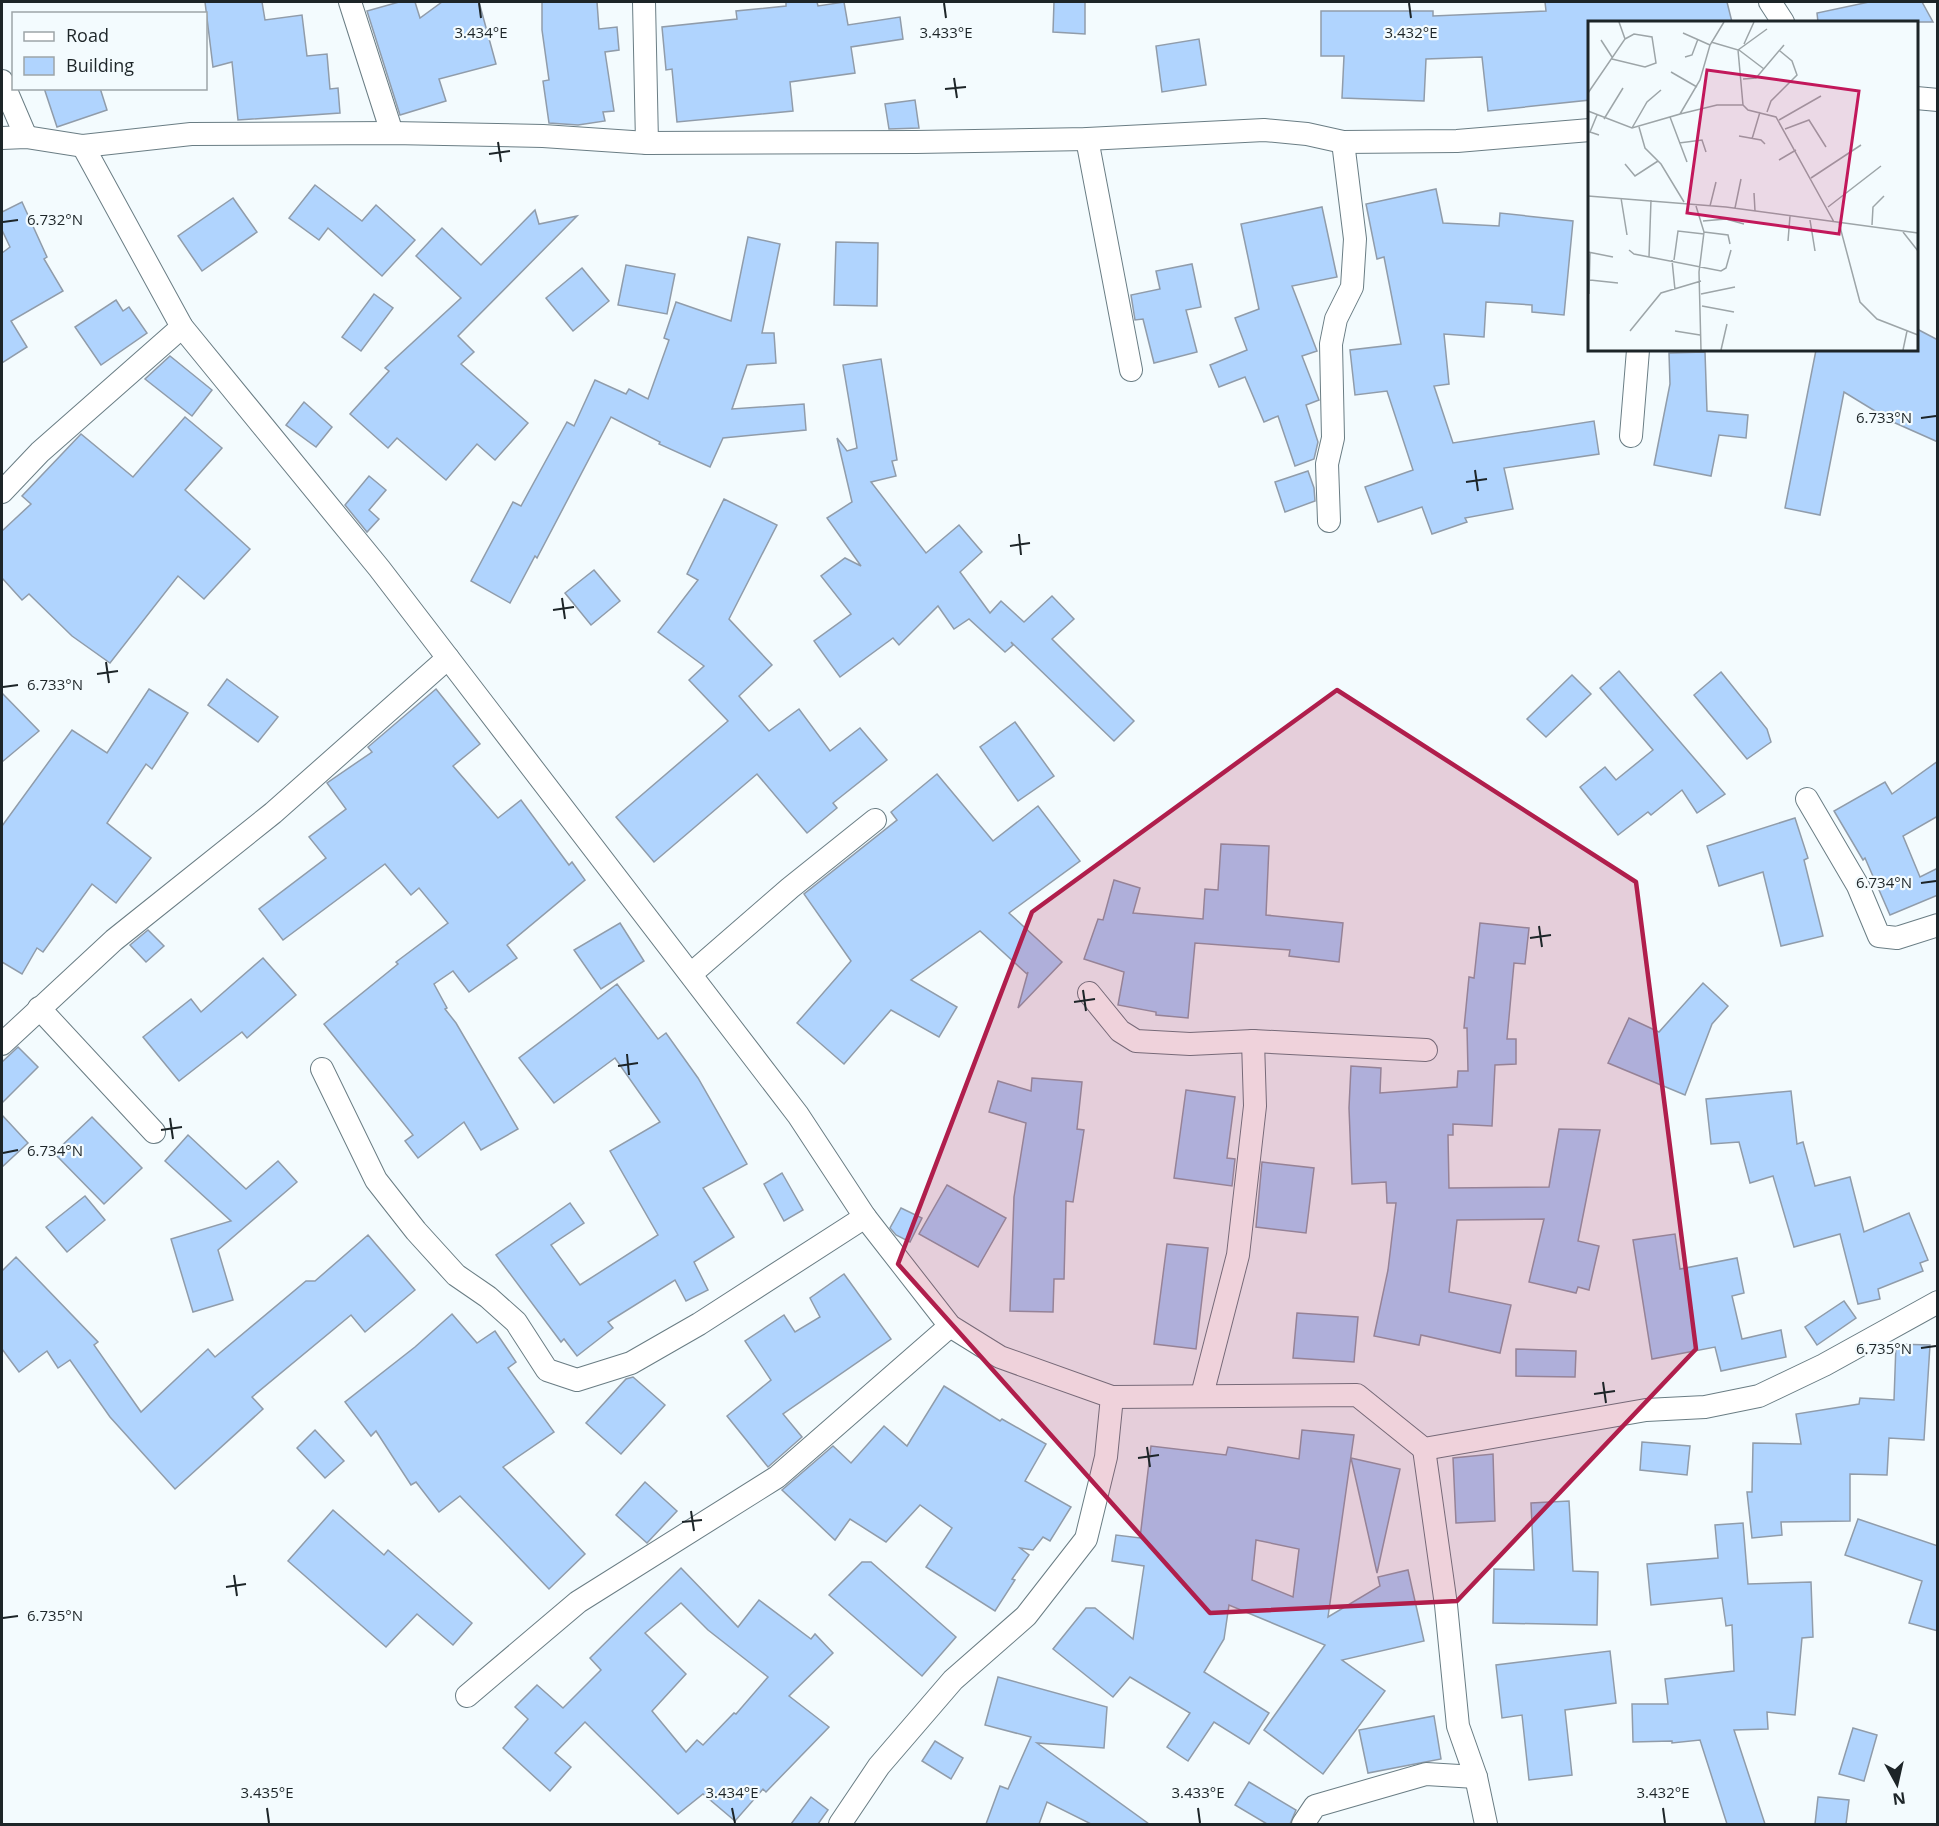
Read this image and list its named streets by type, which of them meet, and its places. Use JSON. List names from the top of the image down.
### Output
{
  "legend": ["Road", "Building"],
  "north": "bottom",
  "coordinates": [
    "3.434°E",
    "3.433°E",
    "3.432°E",
    "6.732°N",
    "6.733°N",
    "6.734°N",
    "6.735°N",
    "3.435°E"
  ]
}
